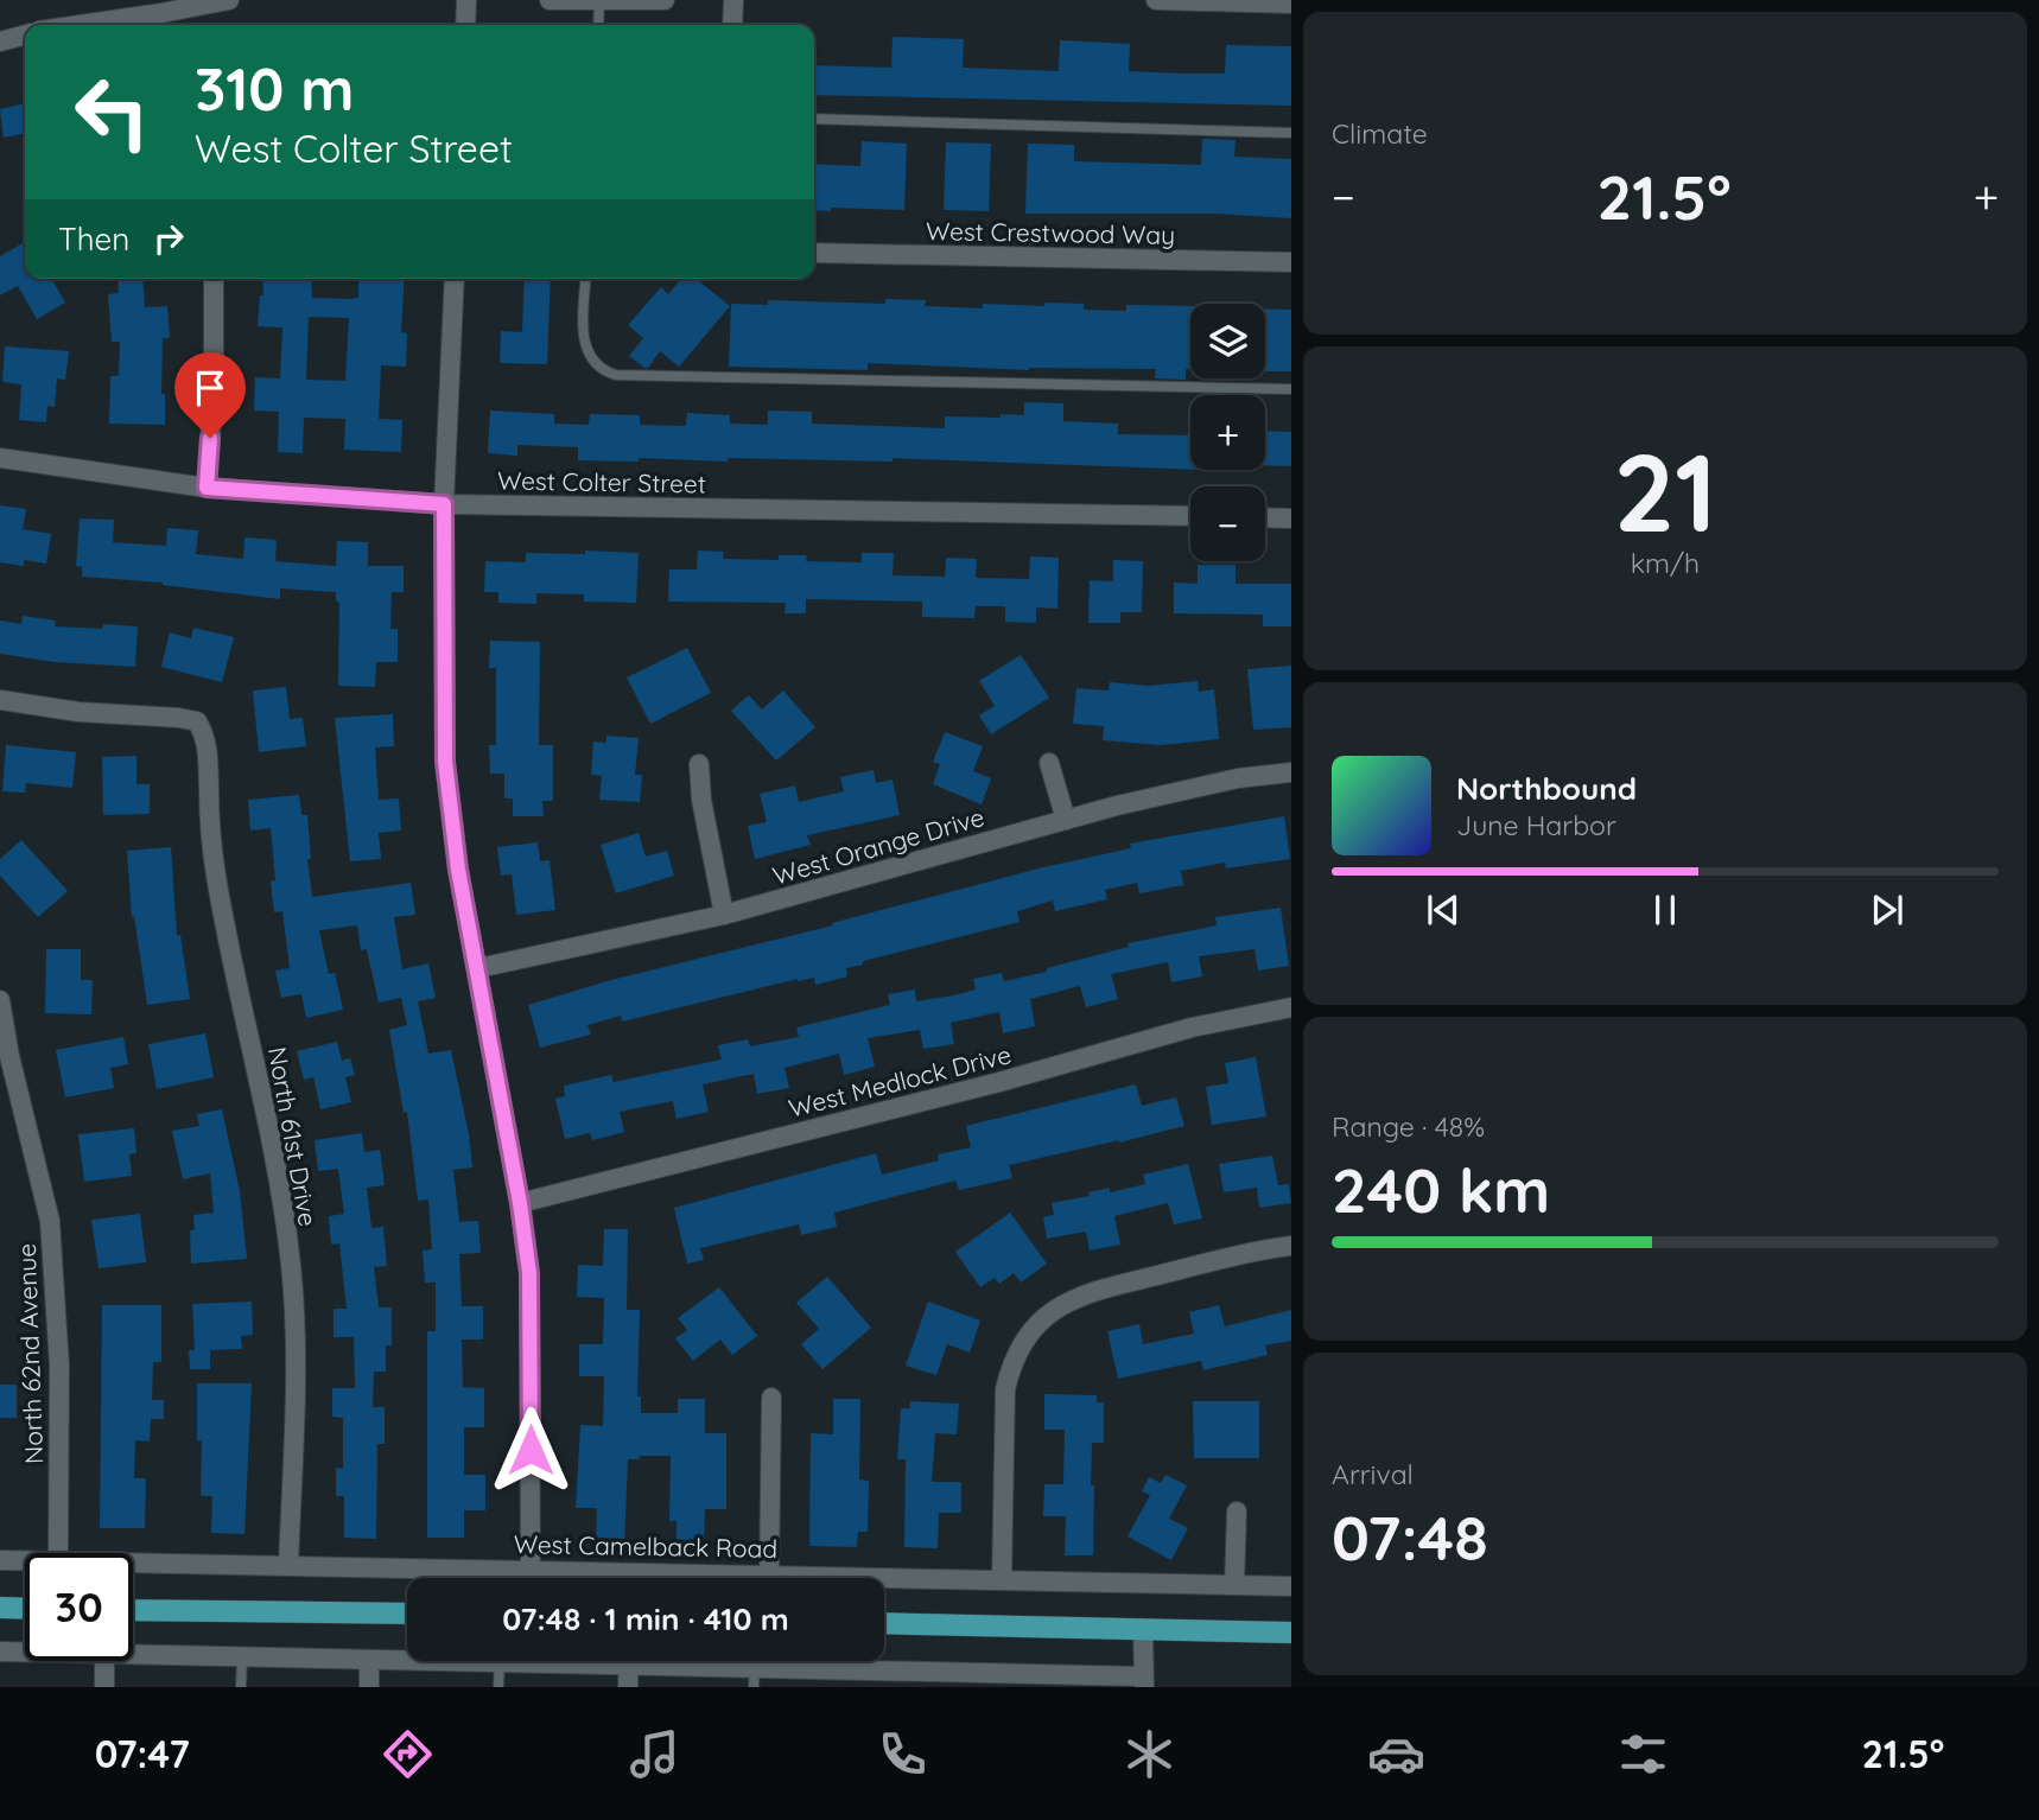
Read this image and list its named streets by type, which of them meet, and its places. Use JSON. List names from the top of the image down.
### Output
{
  "streets": {
    "street": [
      "West Crestwood Way",
      "West Colter Street",
      "West Orange Drive",
      "West Medlock Drive",
      "North 61st Drive",
      "North 62nd Avenue",
      "West Camelback Road"
    ]
  },
  "crossings": [
    ["North 61st Drive", "West Camelback Road"]
  ],
  "page": {
    "tile": [
      "Climate",
      ["21", "km/h"],
      ["Range · 48%", "240 km"],
      ["Arrival", "07:48"]
    ],
    "turn": ["310 m", "West Colter Street"],
    "heat": ["−", "21.5°", "+"],
    "then": "Then",
    "map_buttons": ["+", "−"],
    "song": ["Northbound", "June Harbor"],
    "limit": "30",
    "trip": "07:48 · 1 min · 410 m",
    "tabs": ["07:47", "21.5°"]
  }
}
